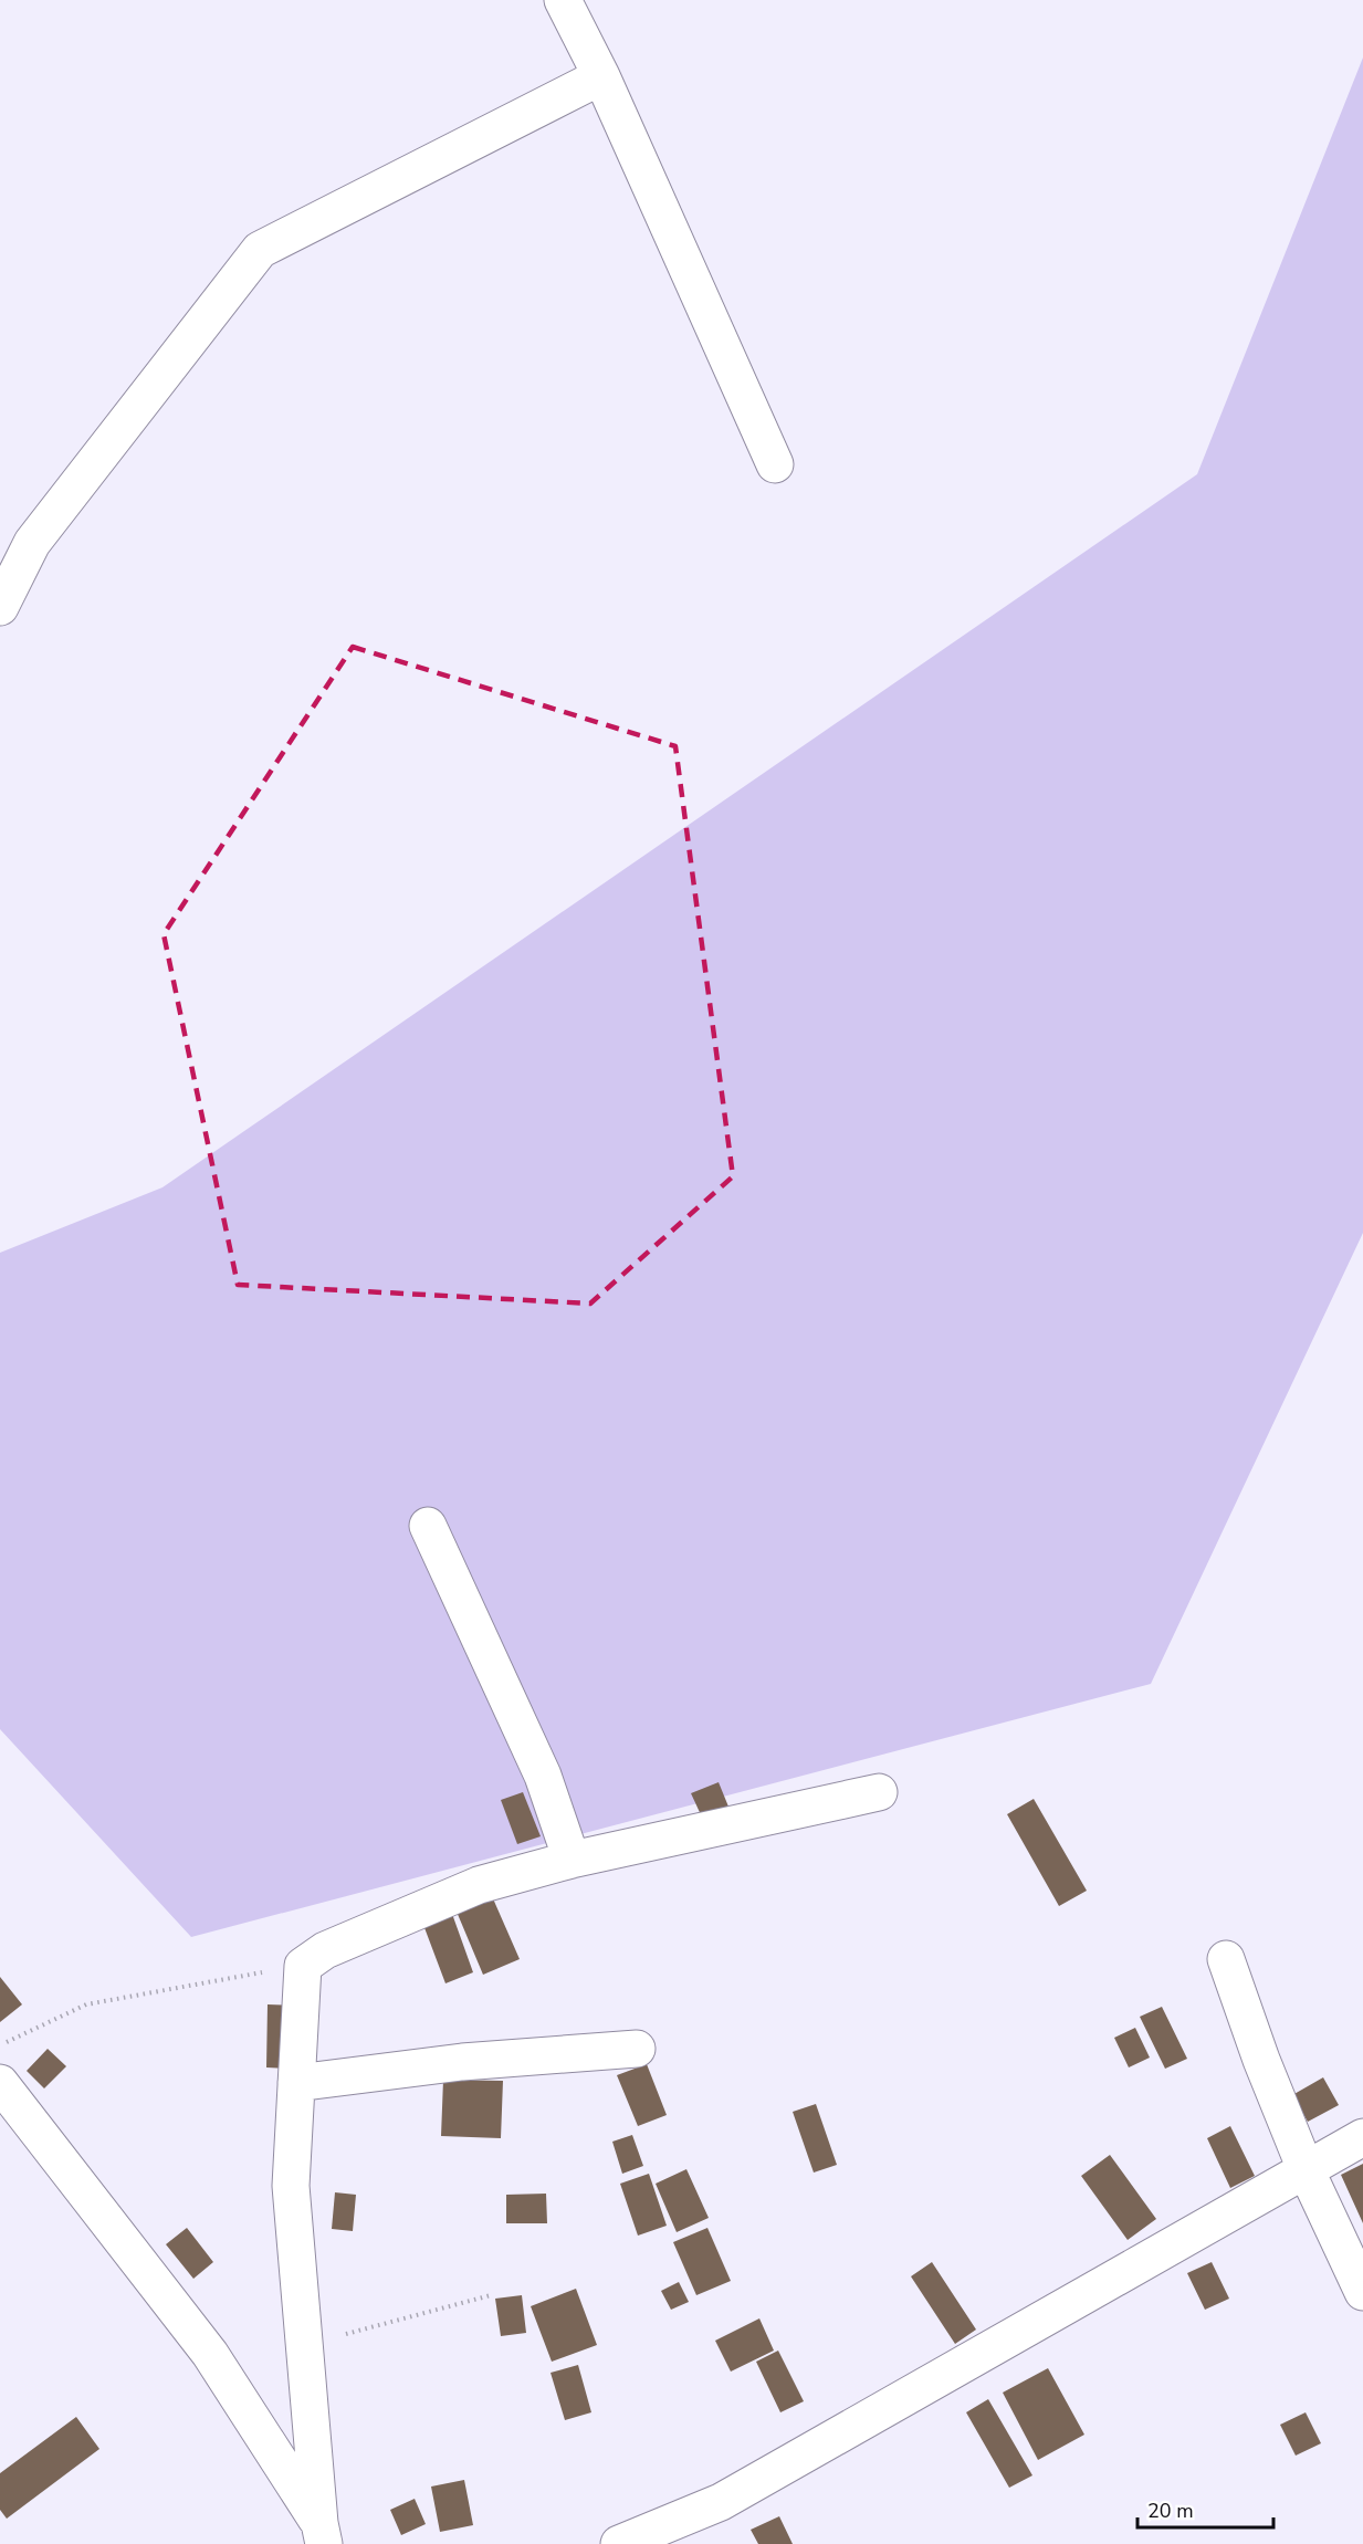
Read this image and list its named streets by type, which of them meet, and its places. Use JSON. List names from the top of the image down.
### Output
{
  "scale_bar": "20 m"
}
